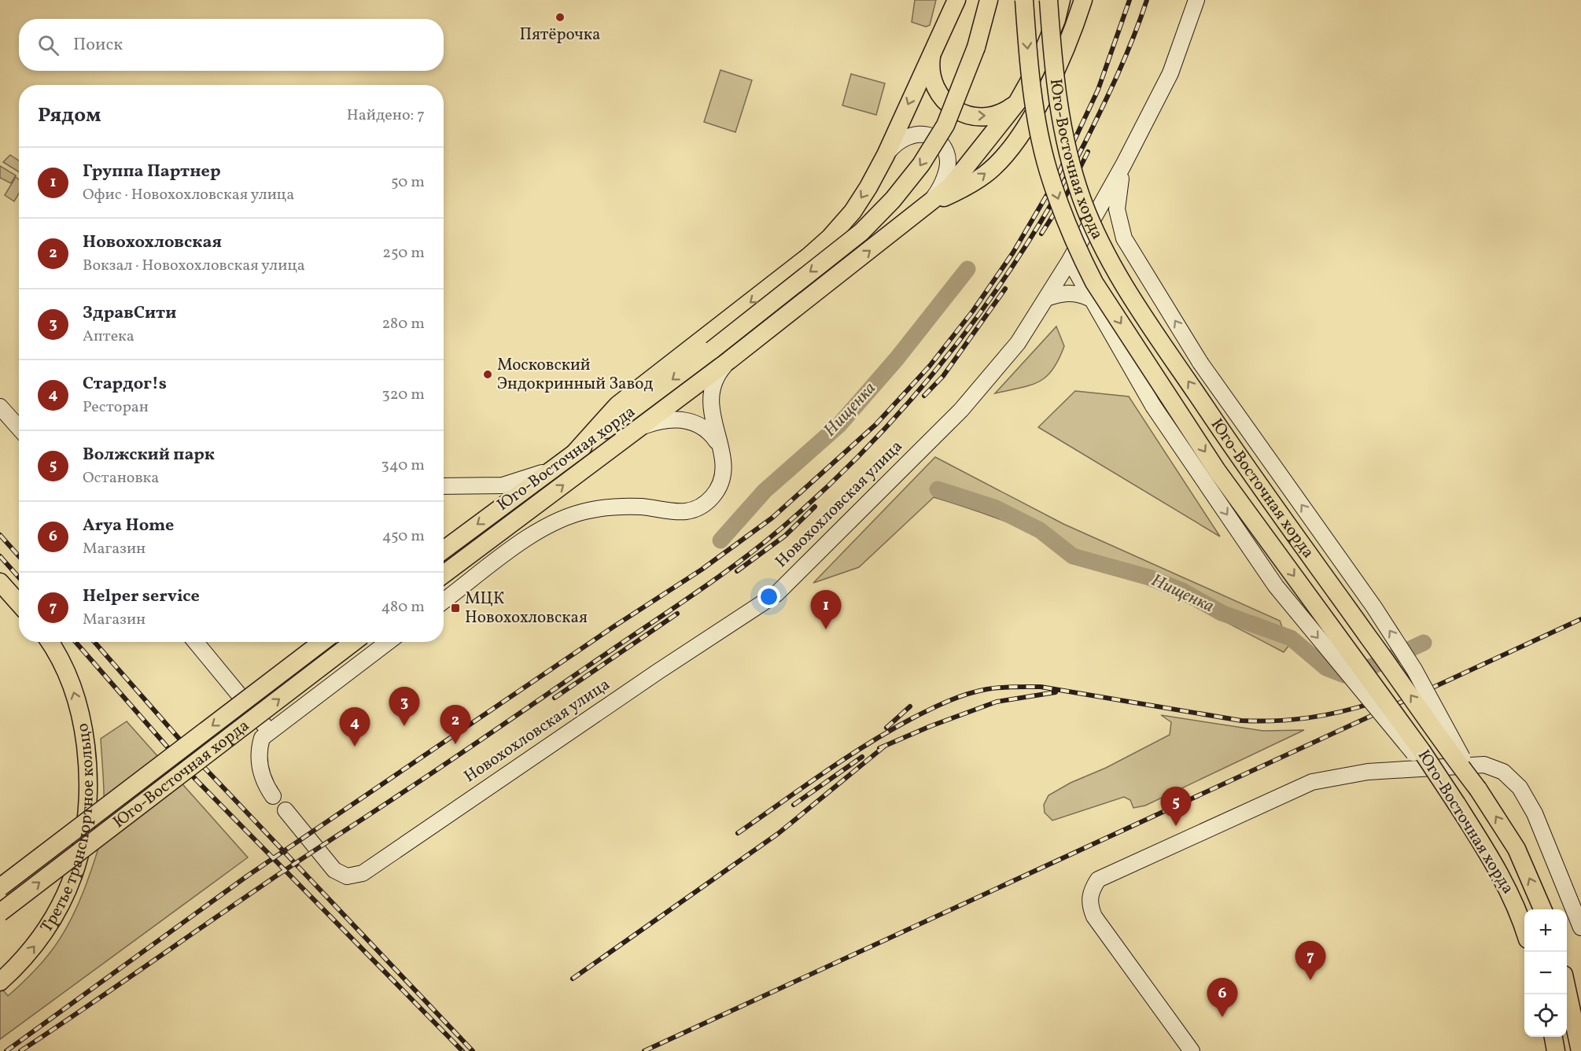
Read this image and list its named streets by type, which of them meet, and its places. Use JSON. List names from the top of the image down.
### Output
{
  "streets": {
    "main road": ["Юго-Восточная хорда", "Третье транспортное кольцо"],
    "street": ["Новохохловская улица"]
  },
  "one_way": ["Третье транспортное кольцо"],
  "water": ["Нищенка"],
  "places": {
    "other": ["Пятёрочка", "Московский Эндокринный Завод"],
    "transit": ["МЦК Новохохловская"]
  },
  "page": {
    "search": "Поиск",
    "heading": ["Рядом", "Найдено: 7"],
    "list": [
      {
        "mark": "1",
        "name": "Группа Партнер",
        "note": "Офис · Новохохловская улица",
        "value": "50 m"
      },
      {
        "mark": "2",
        "name": "Новохохловская",
        "note": "Вокзал · Новохохловская улица",
        "value": "250 m"
      },
      {
        "mark": "3",
        "name": "ЗдравСити",
        "note": "Аптека",
        "value": "280 m"
      },
      {
        "mark": "4",
        "name": "Стардог!s",
        "note": "Ресторан",
        "value": "320 m"
      },
      {
        "mark": "5",
        "name": "Волжский парк",
        "note": "Остановка",
        "value": "340 m"
      },
      {
        "mark": "6",
        "name": "Arya Home",
        "note": "Магазин",
        "value": "450 m"
      },
      {
        "mark": "7",
        "name": "Helper service",
        "note": "Магазин",
        "value": "480 m"
      }
    ],
    "pins": [
      "1",
      "3",
      "2",
      "4",
      "5",
      "7",
      "6"
    ],
    "map_buttons": ["+", "−"]
  }
}
